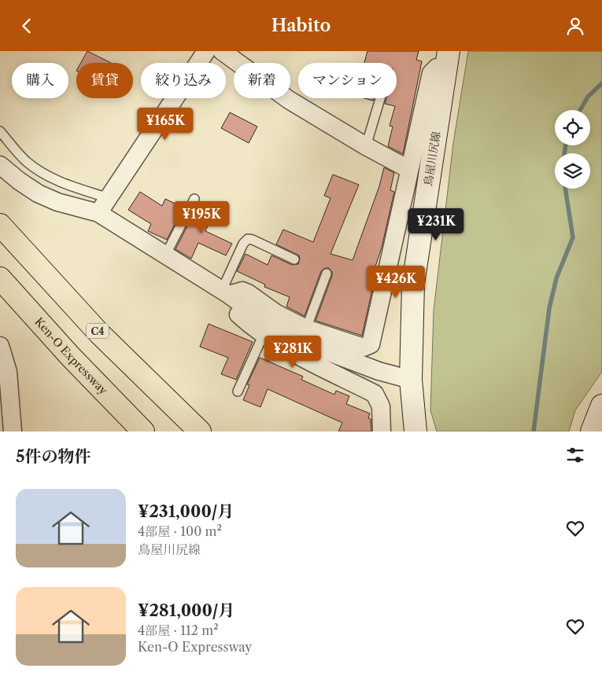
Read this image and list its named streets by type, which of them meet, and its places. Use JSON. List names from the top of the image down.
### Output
{
  "streets": {
    "highway": ["C4", "Ken-O Expressway"],
    "main road": ["鳥屋川尻線"]
  },
  "page": {
    "header": "Habito",
    "chip": [
      "購入",
      "賃貸",
      "絞り込み",
      "新着",
      "マンション"
    ],
    "price": [
      "¥165K",
      "¥195K",
      "¥231K",
      "¥426K",
      "¥281K"
    ],
    "heading": "5件の物件",
    "list": [
      {
        "name": "¥231,000/月",
        "note": "4部屋 · 100 m² · 鳥屋川尻線"
      },
      {
        "name": "¥281,000/月",
        "note": "4部屋 · 112 m² · Ken-O Expressway"
      }
    ]
  }
}
